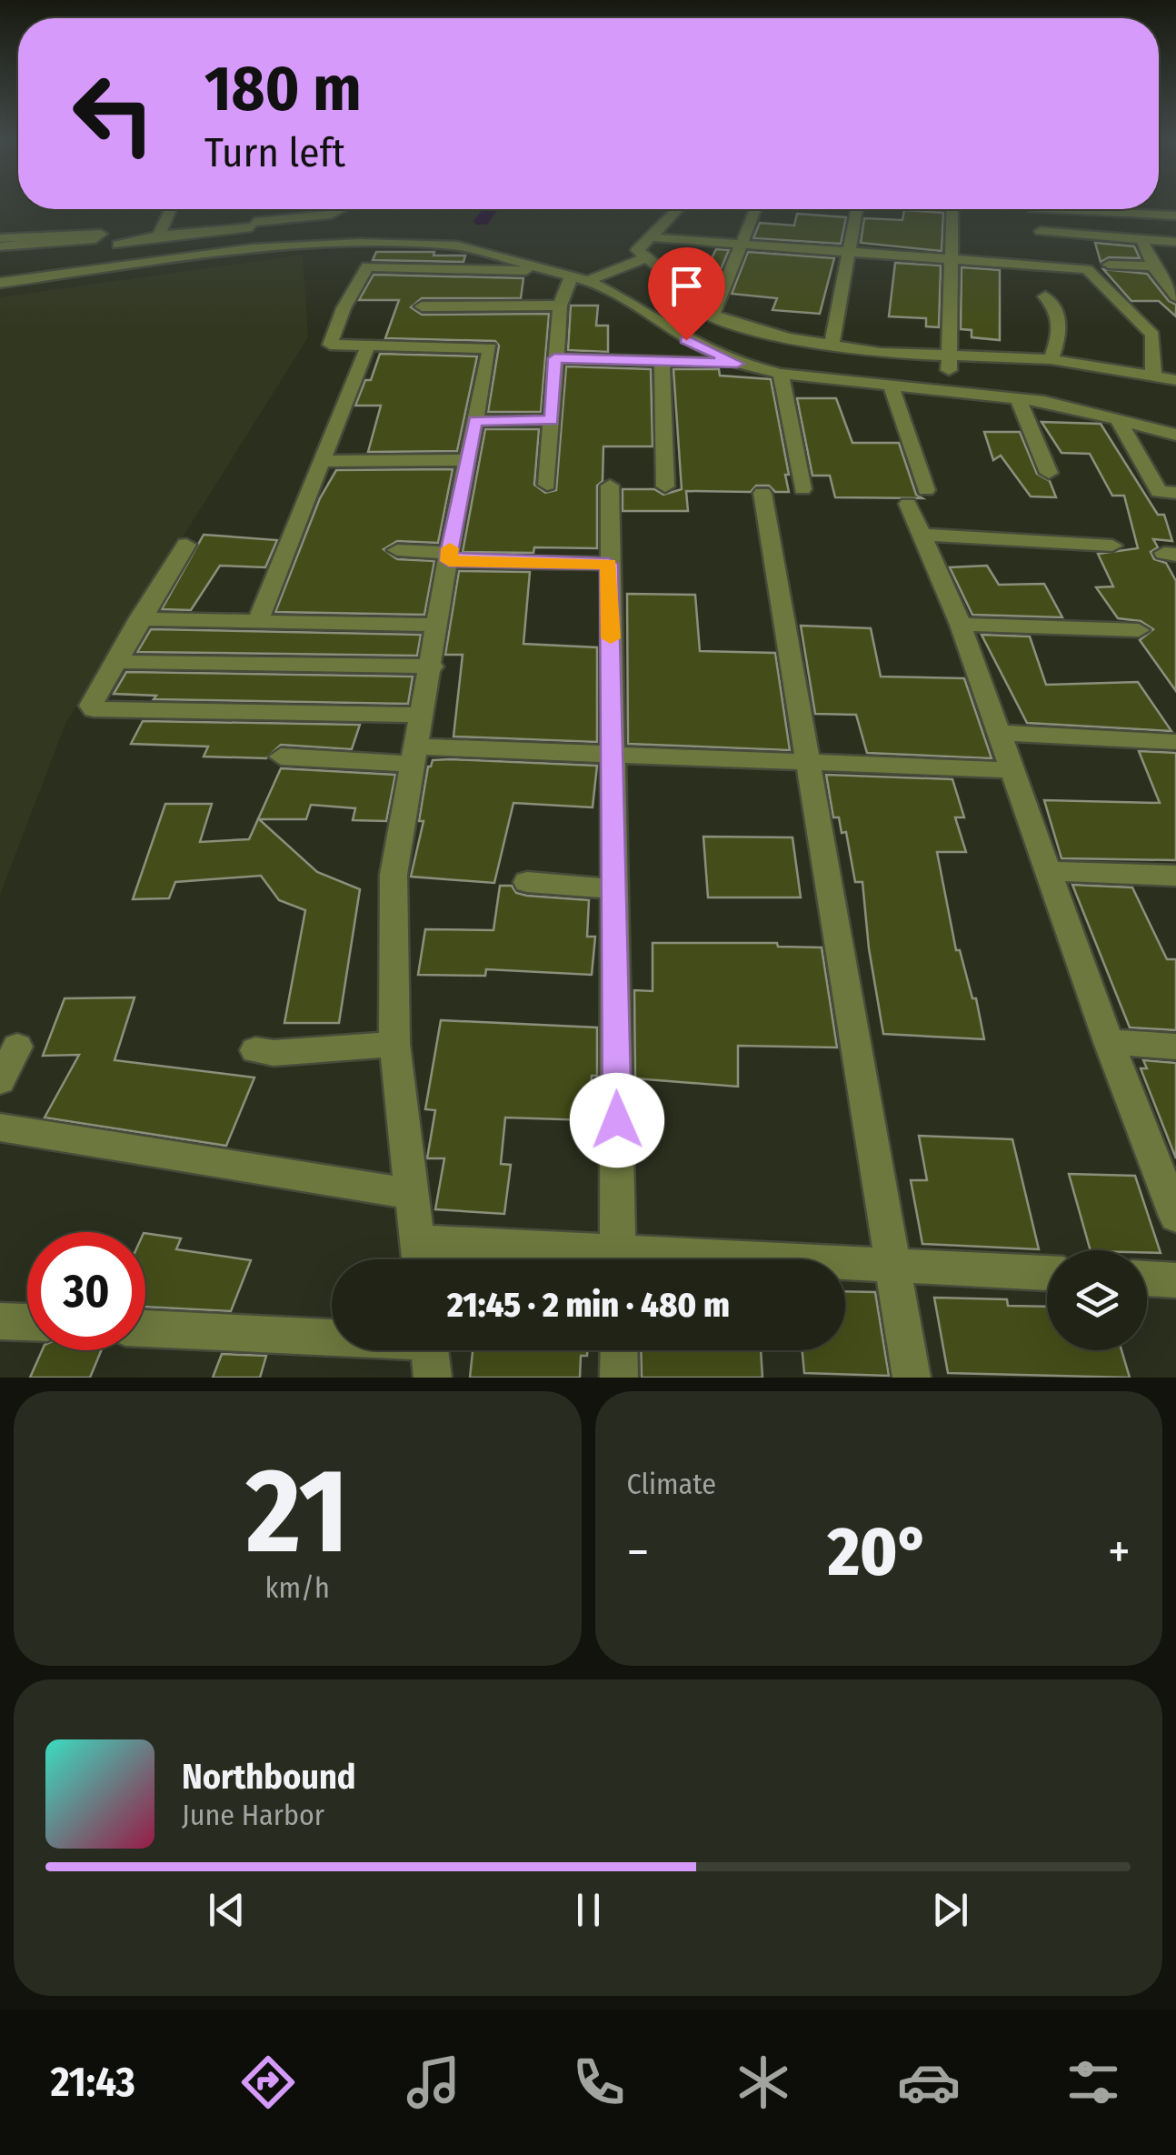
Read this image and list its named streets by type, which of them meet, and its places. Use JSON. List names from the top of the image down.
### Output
{
  "page": {
    "turn": ["180 m", "Turn left"],
    "limit": "30",
    "trip": "21:45 · 2 min · 480 m",
    "tile": [
      ["21", "km/h"],
      "Climate"
    ],
    "heat": ["−", "20°", "+"],
    "song": ["Northbound", "June Harbor"],
    "tabs": "21:43"
  }
}
